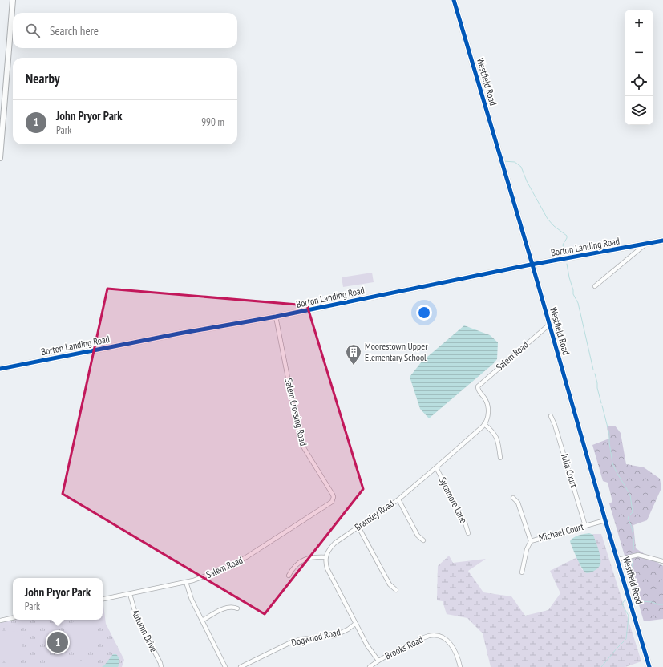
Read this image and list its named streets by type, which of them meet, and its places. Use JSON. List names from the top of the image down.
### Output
{
  "streets": {
    "street": [
      "Westfield Road",
      "Borton Landing Road",
      "Salem Road",
      "Salem Crossing Road",
      "Julia Court",
      "Sycamore Lane",
      "Bramley Road",
      "Michael Court",
      "Autumn Drive",
      "Dogwood Road",
      "Brooks Road"
    ]
  },
  "crossings": [
    ["Westfield Road", "Borton Landing Road"],
    ["Westfield Road", "Salem Road"],
    ["Westfield Road", "Michael Court"],
    ["Borton Landing Road", "Salem Crossing Road"],
    ["Salem Road", "Salem Crossing Road"],
    ["Salem Road", "Bramley Road"],
    ["Salem Road", "Autumn Drive"],
    ["Julia Court", "Michael Court"],
    ["Sycamore Lane", "Bramley Road"]
  ],
  "places": {
    "building": ["Moorestown Upper Elementary School"]
  },
  "page": {
    "map_buttons": ["+", "−"],
    "search": "Search here",
    "heading": "Nearby",
    "list": [
      {
        "mark": "1",
        "name": "John Pryor Park",
        "note": "Park",
        "value": "990 m"
      }
    ],
    "popup": ["John Pryor Park", "Park"],
    "pins": "1"
  }
}
